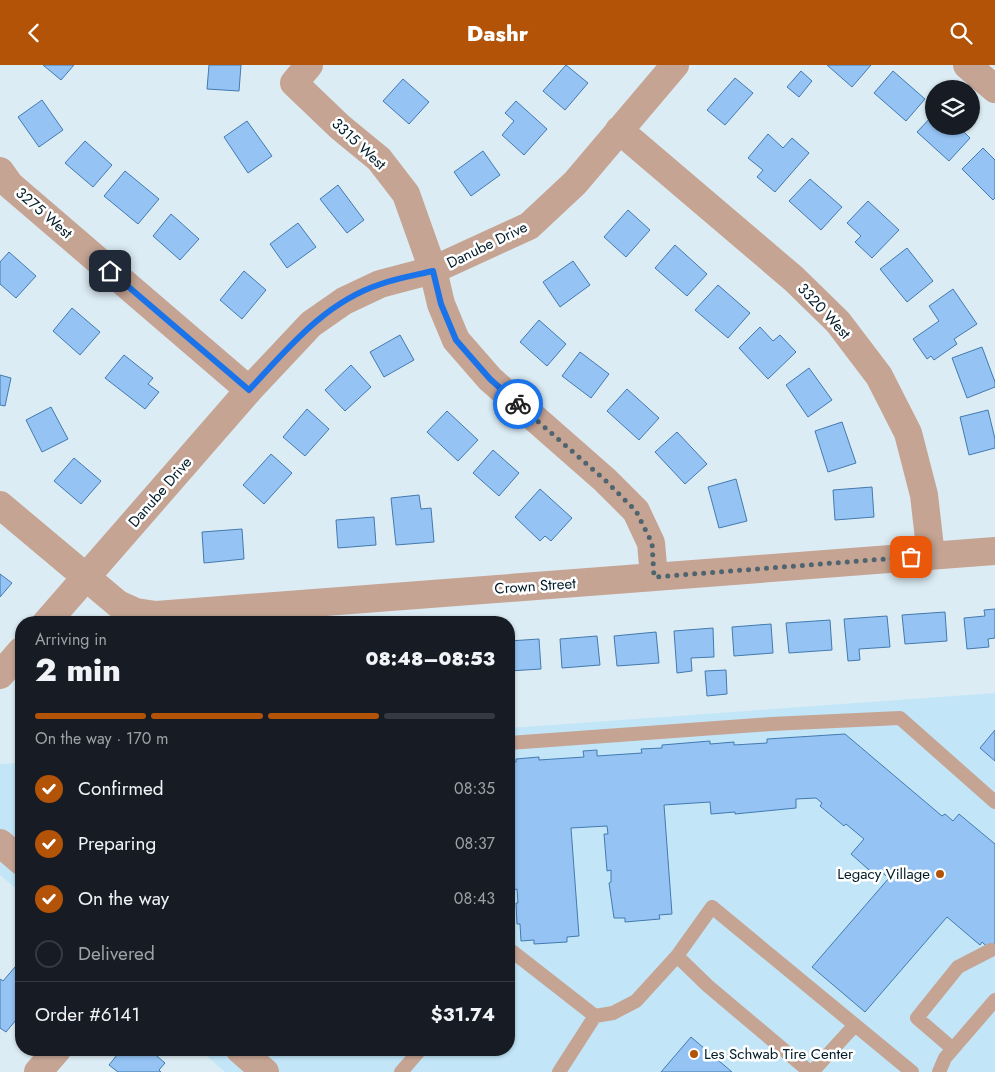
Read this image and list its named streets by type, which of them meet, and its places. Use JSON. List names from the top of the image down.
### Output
{
  "streets": {
    "street": [
      "3315 West",
      "3275 West",
      "Danube Drive",
      "3320 West",
      "Crown Street"
    ]
  },
  "crossings": [
    ["3315 West", "Danube Drive"],
    ["3315 West", "Crown Street"],
    ["3275 West", "Danube Drive"],
    ["Danube Drive", "3320 West"],
    ["Danube Drive", "Crown Street"],
    ["3320 West", "Crown Street"]
  ],
  "places": ["Legacy Village", "Les Schwab Tire Center"],
  "page": {
    "header": "Dashr",
    "heading": ["2 min", "Arriving in", "08:48–08:53"],
    "panel": ["Order #6141", "$31.74"],
    "bar": "On the way · 170 m",
    "list": [
      ["Confirmed", "08:35"],
      ["Preparing", "08:37"],
      ["On the way", "08:43"],
      "Delivered"
    ]
  }
}
